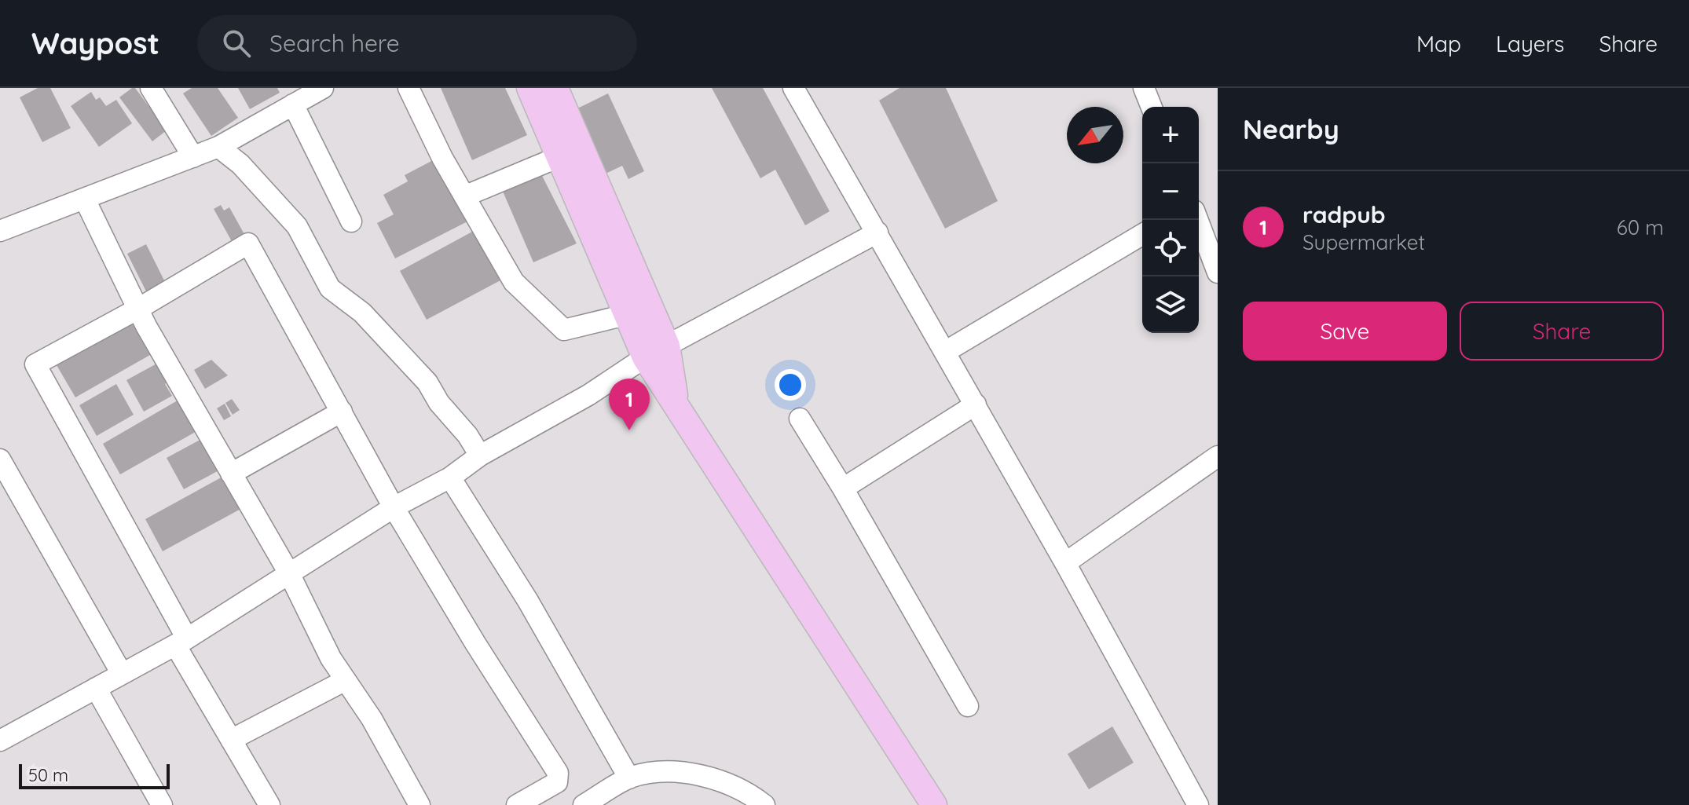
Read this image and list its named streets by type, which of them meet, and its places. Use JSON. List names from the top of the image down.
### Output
{
  "scale_bar": "50 m",
  "north": "bottom left",
  "page": {
    "header": "Waypost",
    "search": "Search here",
    "nav": ["Map", "Layers", "Share"],
    "heading": "Nearby",
    "map_buttons": ["+", "−"],
    "list": [
      {
        "mark": "1",
        "name": "radpub",
        "note": "Supermarket",
        "value": "60 m"
      }
    ],
    "buttons": ["Save", "Share"],
    "pins": "1",
    "scale": "50 m"
  }
}
